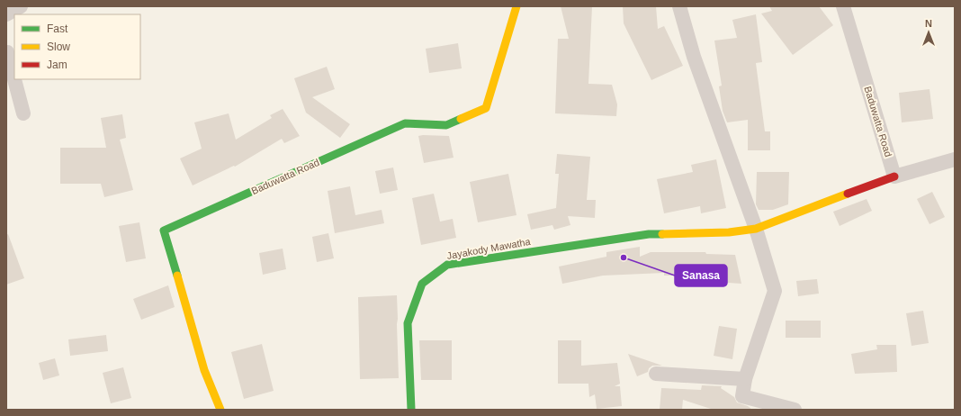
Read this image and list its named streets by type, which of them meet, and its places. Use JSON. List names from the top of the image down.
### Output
{
  "streets": {
    "street": ["Baduwatta Road", "Jayakody Mawatha"]
  },
  "crossings": [
    ["Baduwatta Road", "Jayakody Mawatha"]
  ],
  "places": ["Sanasa"],
  "legend": ["Fast", "Slow", "Jam"],
  "north": "top"
}
